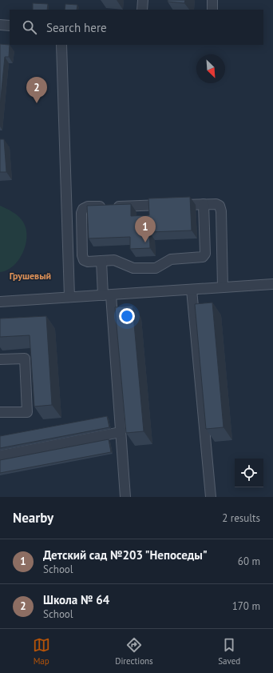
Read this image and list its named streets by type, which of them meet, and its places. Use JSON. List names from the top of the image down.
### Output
{
  "districts": ["Грушевый"],
  "north": "bottom right",
  "page": {
    "search": "Search here",
    "pins": ["2", "1"],
    "heading": ["Nearby", "2 results"],
    "list": [
      {
        "mark": "1",
        "name": "Детский сад №203 \"Непоседы\"",
        "note": "School",
        "value": "60 m"
      },
      {
        "mark": "2",
        "name": "Школа № 64",
        "note": "School",
        "value": "170 m"
      }
    ],
    "nav": ["Map", "Directions", "Saved"]
  }
}
